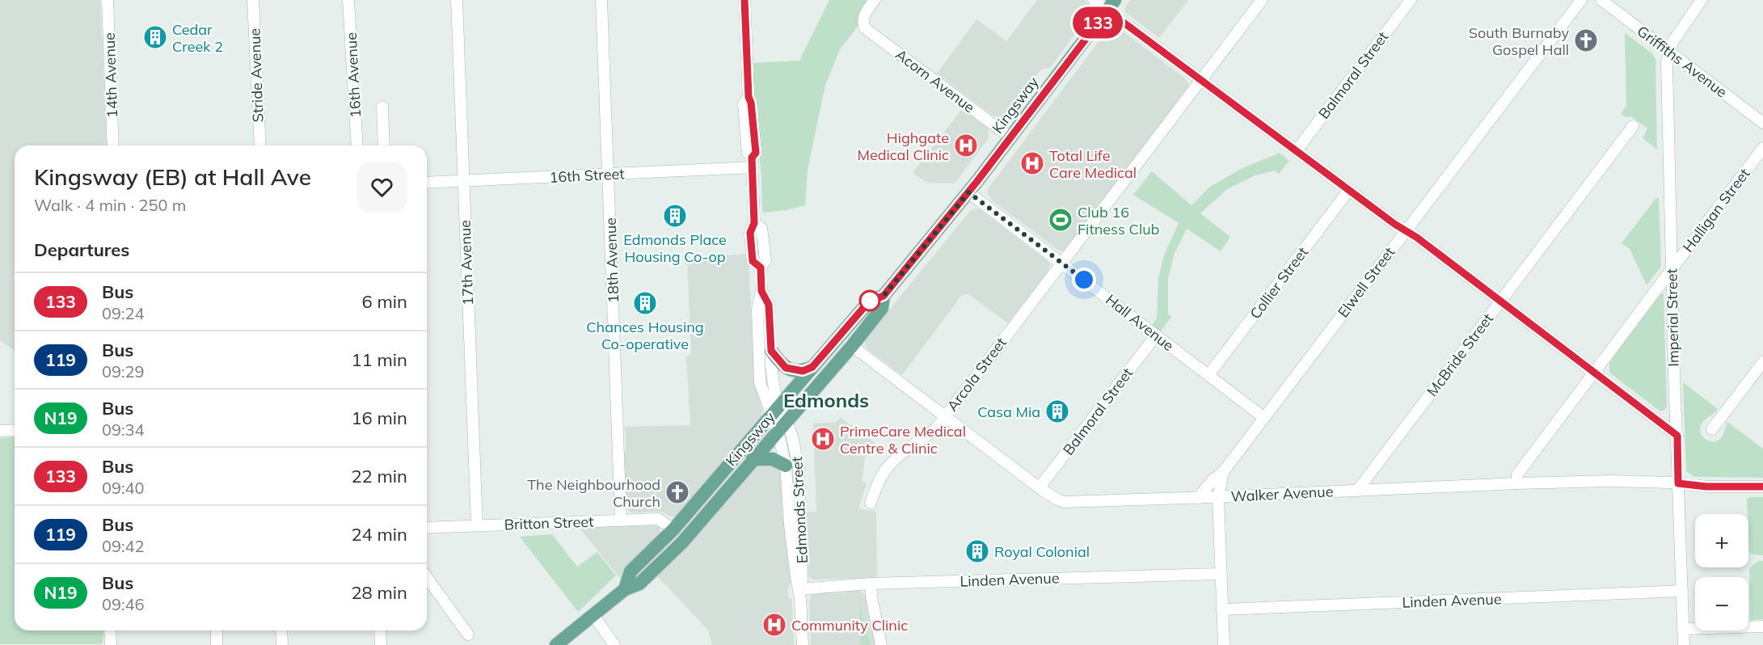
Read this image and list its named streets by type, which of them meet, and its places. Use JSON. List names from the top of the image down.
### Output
{
  "streets": {
    "main road": ["Kingsway"],
    "street": [
      "Griffiths Avenue",
      "14th Avenue",
      "Stride Avenue",
      "16th Avenue",
      "Balmoral Street",
      "Acorn Avenue",
      "16th Street",
      "Halligan Street",
      "18th Avenue",
      "17th Avenue",
      "Elwell Street",
      "Collier Street",
      "Imperial Street",
      "Hall Avenue",
      "McBride Street",
      "Arcola Street",
      "Walker Avenue",
      "Edmonds Street",
      "Britton Street",
      "Linden Avenue"
    ]
  },
  "crossings": [
    ["Griffiths Avenue", "Imperial Street"],
    ["Balmoral Street", "Hall Avenue"],
    ["Balmoral Street", "Walker Avenue"],
    ["Acorn Avenue", "Kingsway"],
    ["Kingsway", "Hall Avenue"],
    ["Kingsway", "Walker Avenue"],
    ["Kingsway", "Edmonds Street"],
    ["Kingsway", "Britton Street"],
    ["16th Street", "18th Avenue"],
    ["16th Street", "17th Avenue"],
    ["16th Street", "Edmonds Street"],
    ["Halligan Street", "Imperial Street"],
    ["Halligan Street", "Walker Avenue"],
    ["18th Avenue", "Britton Street"],
    ["17th Avenue", "Britton Street"],
    ["Elwell Street", "Hall Avenue"],
    ["Elwell Street", "Walker Avenue"],
    ["Elwell Street", "Linden Avenue"],
    ["Collier Street", "Hall Avenue"],
    ["Imperial Street", "Walker Avenue"],
    ["Imperial Street", "Linden Avenue"],
    ["Hall Avenue", "Arcola Street"],
    ["McBride Street", "Walker Avenue"],
    ["Arcola Street", "Walker Avenue"],
    ["Edmonds Street", "Linden Avenue"]
  ],
  "districts": ["Edmonds"],
  "places": {
    "building": [
      "Cedar Creek 2",
      "Edmonds Place Housing Co-op",
      "Chances Housing Co-operative",
      "Casa Mia",
      "Royal Colonial"
    ],
    "church": ["South Burnaby Gospel Hall", "The Neighbourhood Church"],
    "hospital": [
      "Highgate Medical Clinic",
      "Total Life Care Medical",
      "PrimeCare Medical Centre & Clinic",
      "Community Clinic"
    ],
    "sports": ["Club 16 Fitness Club"]
  },
  "lines": ["bus line 133"],
  "page": {
    "on_map": "133",
    "heading": [
      ["Kingsway (EB) at Hall Ave", "Walk · 4 min · 250 m"],
      "Departures"
    ],
    "list": [
      {
        "mark": "133",
        "name": "Bus",
        "note": "09:24",
        "value": "6 min"
      },
      {
        "mark": "119",
        "name": "Bus",
        "note": "09:29",
        "value": "11 min"
      },
      {
        "mark": "N19",
        "name": "Bus",
        "note": "09:34",
        "value": "16 min"
      },
      {
        "mark": "133",
        "name": "Bus",
        "note": "09:40",
        "value": "22 min"
      },
      {
        "mark": "119",
        "name": "Bus",
        "note": "09:42",
        "value": "24 min"
      },
      {
        "mark": "N19",
        "name": "Bus",
        "note": "09:46",
        "value": "28 min"
      }
    ],
    "map_buttons": ["+", "−"]
  }
}
